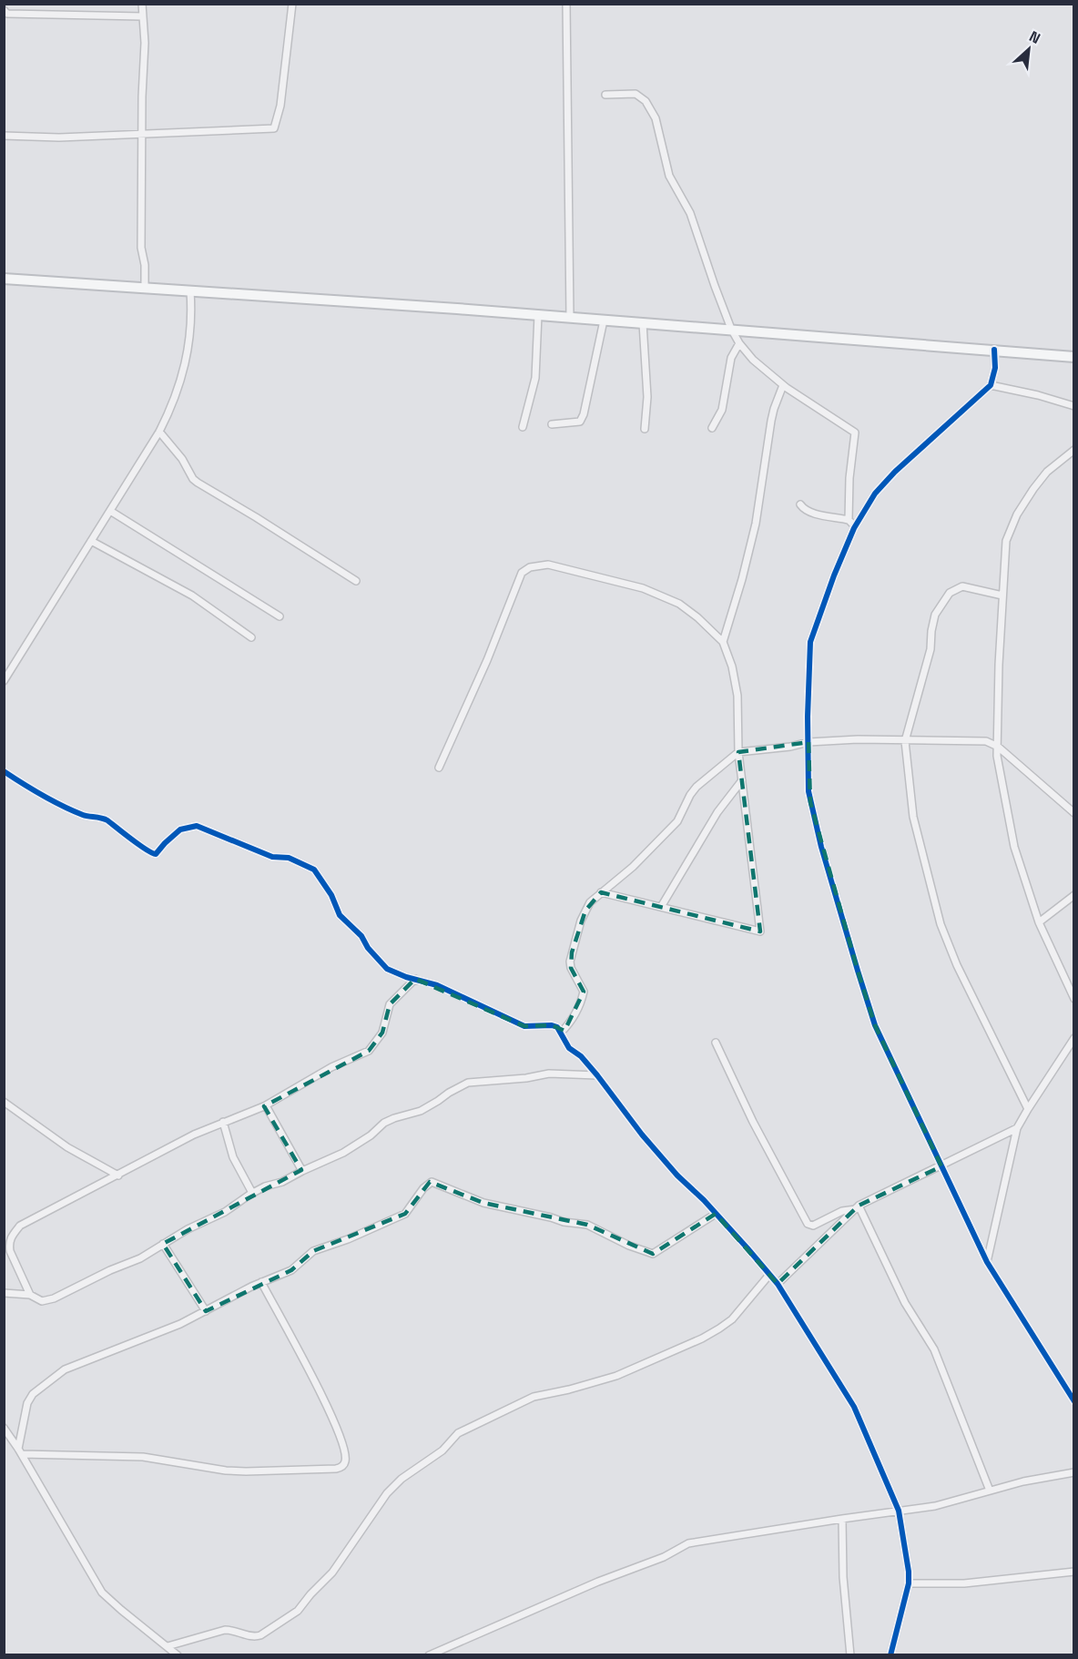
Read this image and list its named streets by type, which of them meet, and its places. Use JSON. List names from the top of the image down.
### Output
{
  "north": "top right"
}
